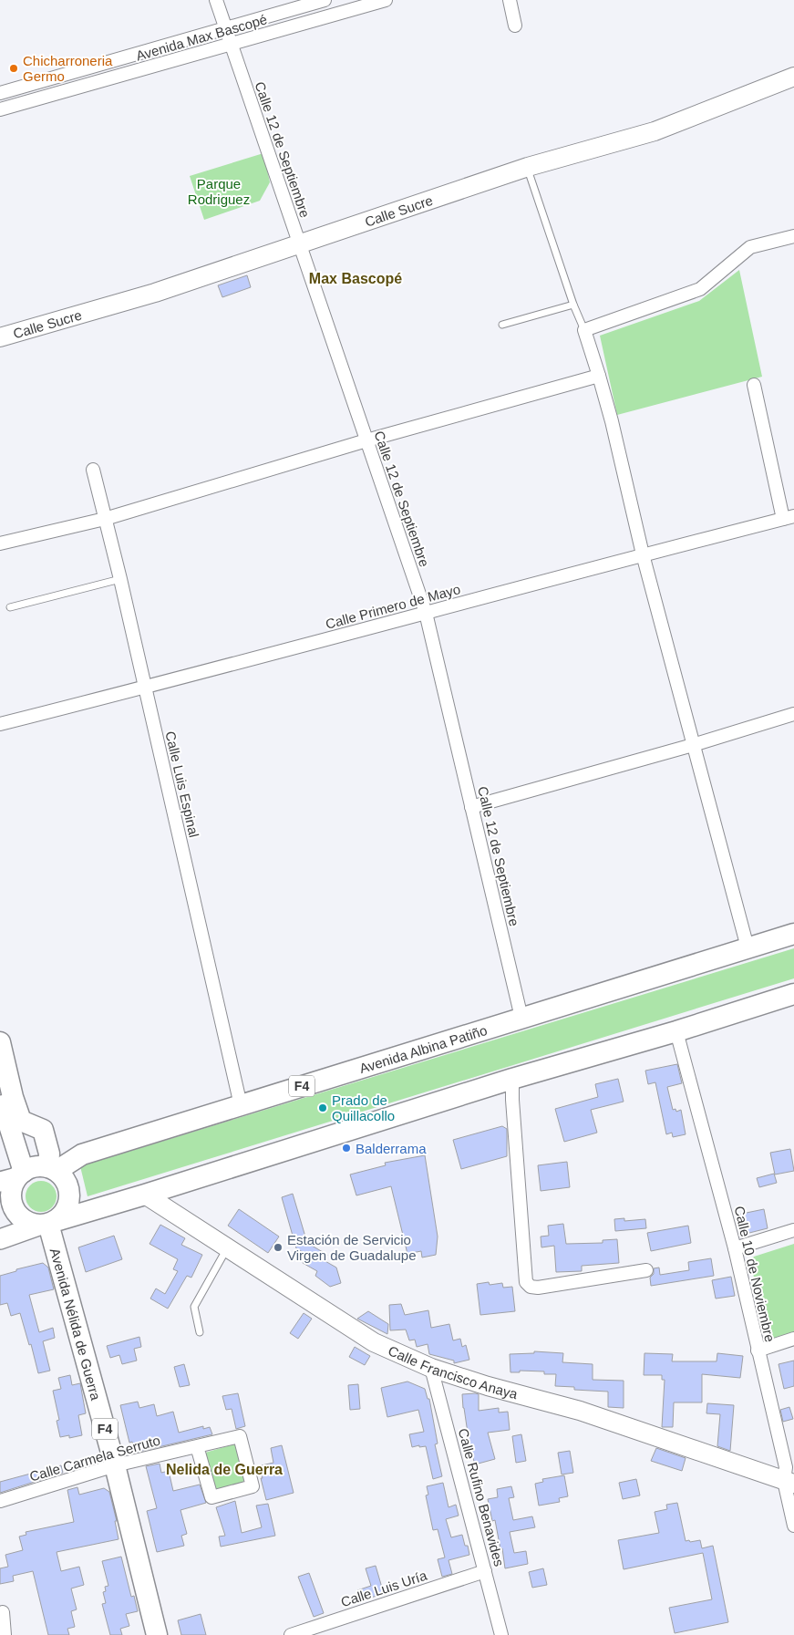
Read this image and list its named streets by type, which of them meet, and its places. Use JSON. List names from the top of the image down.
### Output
{
  "streets": {
    "highway": ["Avenida Albina Patiño", "F4", "Avenida Nélida de Guerra"],
    "main road": ["Calle Sucre", "Calle Francisco Anaya"],
    "street": [
      "Avenida Max Bascopé",
      "Calle 12 de Septiembre",
      "Calle Primero de Mayo",
      "Calle Luis Espinal",
      "Calle 10 de Noviembre",
      "Calle Carmela Serruto",
      "Calle Rufino Benavides",
      "Calle Luis Uría"
    ]
  },
  "crossings": [
    ["Avenida Max Bascopé", "Calle 12 de Septiembre"],
    ["Calle 12 de Septiembre", "Calle Sucre"],
    ["Calle 12 de Septiembre", "Calle Primero de Mayo"],
    ["Calle 12 de Septiembre", "Avenida Albina Patiño"],
    ["Calle Primero de Mayo", "Calle Luis Espinal"],
    ["Calle Luis Espinal", "Avenida Albina Patiño"],
    ["Avenida Albina Patiño", "F4"],
    ["Avenida Albina Patiño", "Avenida Nélida de Guerra"],
    ["F4", "Avenida Nélida de Guerra"],
    ["Calle 10 de Noviembre", "Calle Francisco Anaya"],
    ["Avenida Nélida de Guerra", "Calle Carmela Serruto"],
    ["Calle Francisco Anaya", "Calle Rufino Benavides"],
    ["Calle Rufino Benavides", "Calle Luis Uría"]
  ],
  "districts": ["Max Bascopé", "Nelida de Guerra"],
  "parks": ["Parque Rodriguez"],
  "places": [
    "Chicharroneria Germo",
    "Prado de Quillacollo",
    "Balderrama",
    "Estación de Servicio Virgen de Guadalupe"
  ]
}
